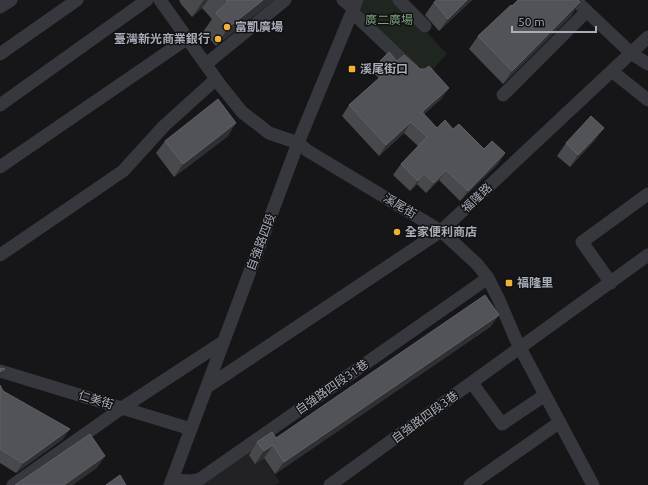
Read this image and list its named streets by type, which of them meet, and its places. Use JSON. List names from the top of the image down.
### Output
{
  "streets": {
    "street": [
      "福隆路",
      "溪尾街",
      "自強路四段",
      "自強路四段31巷",
      "仁美街",
      "自強路四段3巷"
    ]
  },
  "crossings": [
    ["福隆路", "溪尾街"],
    ["福隆路", "自強路四段"],
    ["溪尾街", "自強路四段"],
    ["溪尾街", "自強路四段31巷"],
    ["溪尾街", "自強路四段3巷"],
    ["自強路四段", "自強路四段31巷"],
    ["自強路四段", "仁美街"]
  ],
  "parks": ["廣二廣場"],
  "places": {
    "other": ["富凱廣場", "臺灣新光商業銀行", "全家便利商店"],
    "transit": ["溪尾街口", "福隆里"]
  },
  "scale_bar": "50 m"
}
